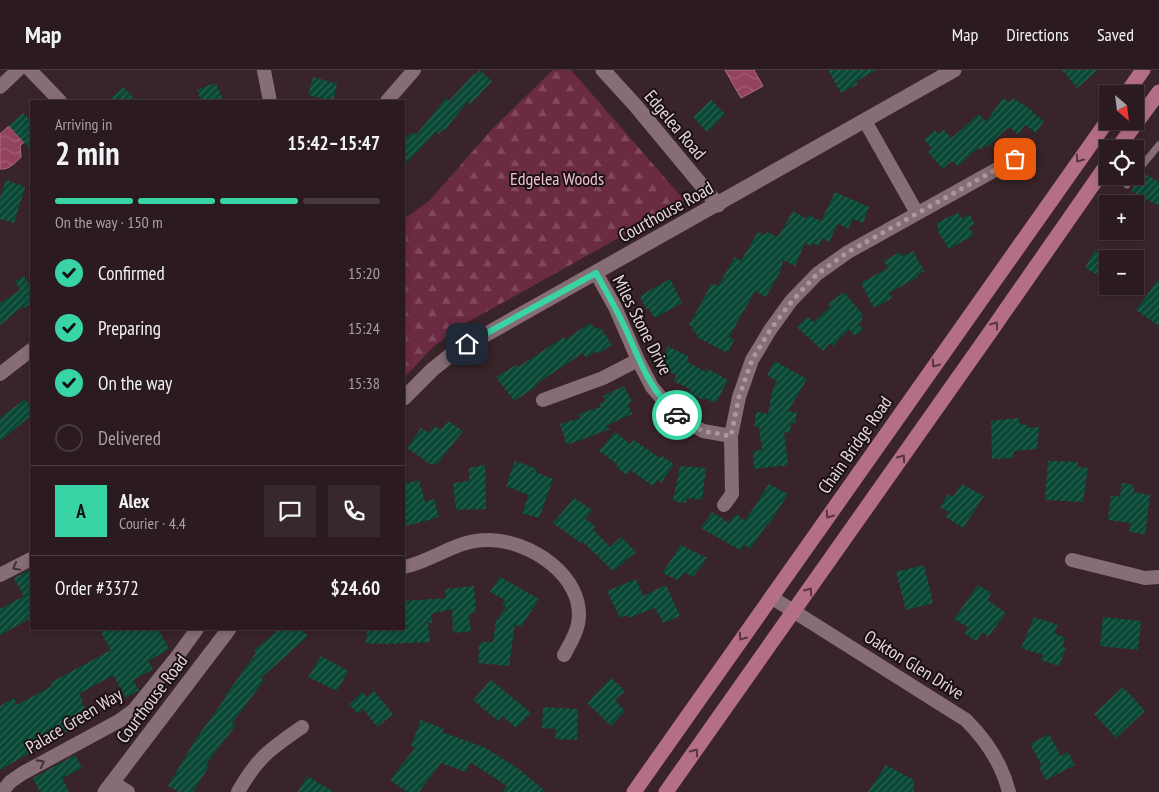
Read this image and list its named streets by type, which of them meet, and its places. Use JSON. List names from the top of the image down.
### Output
{
  "streets": {
    "main road": ["Chain Bridge Road"],
    "street": [
      "Edgelea Road",
      "Courthouse Road",
      "Miles Stone Drive",
      "Oakton Glen Drive",
      "Palace Green Way"
    ]
  },
  "crossings": [
    ["Edgelea Road", "Courthouse Road"],
    ["Courthouse Road", "Miles Stone Drive"],
    ["Chain Bridge Road", "Oakton Glen Drive"]
  ],
  "one_way": ["Palace Green Way"],
  "parks": ["Edgelea Woods"],
  "north": "bottom right",
  "page": {
    "header": "Map",
    "nav": ["Map", "Directions", "Saved"],
    "map_buttons": ["+", "−"],
    "heading": ["2 min", "Arriving in", "15:42–15:47"],
    "panel": [
      "Alex",
      "Courier · 4.4",
      "Order #3372",
      "$24.60"
    ],
    "bar": "On the way · 150 m",
    "list": [
      ["Confirmed", "15:20"],
      ["Preparing", "15:24"],
      ["On the way", "15:38"],
      "Delivered"
    ],
    "round": "A"
  }
}
